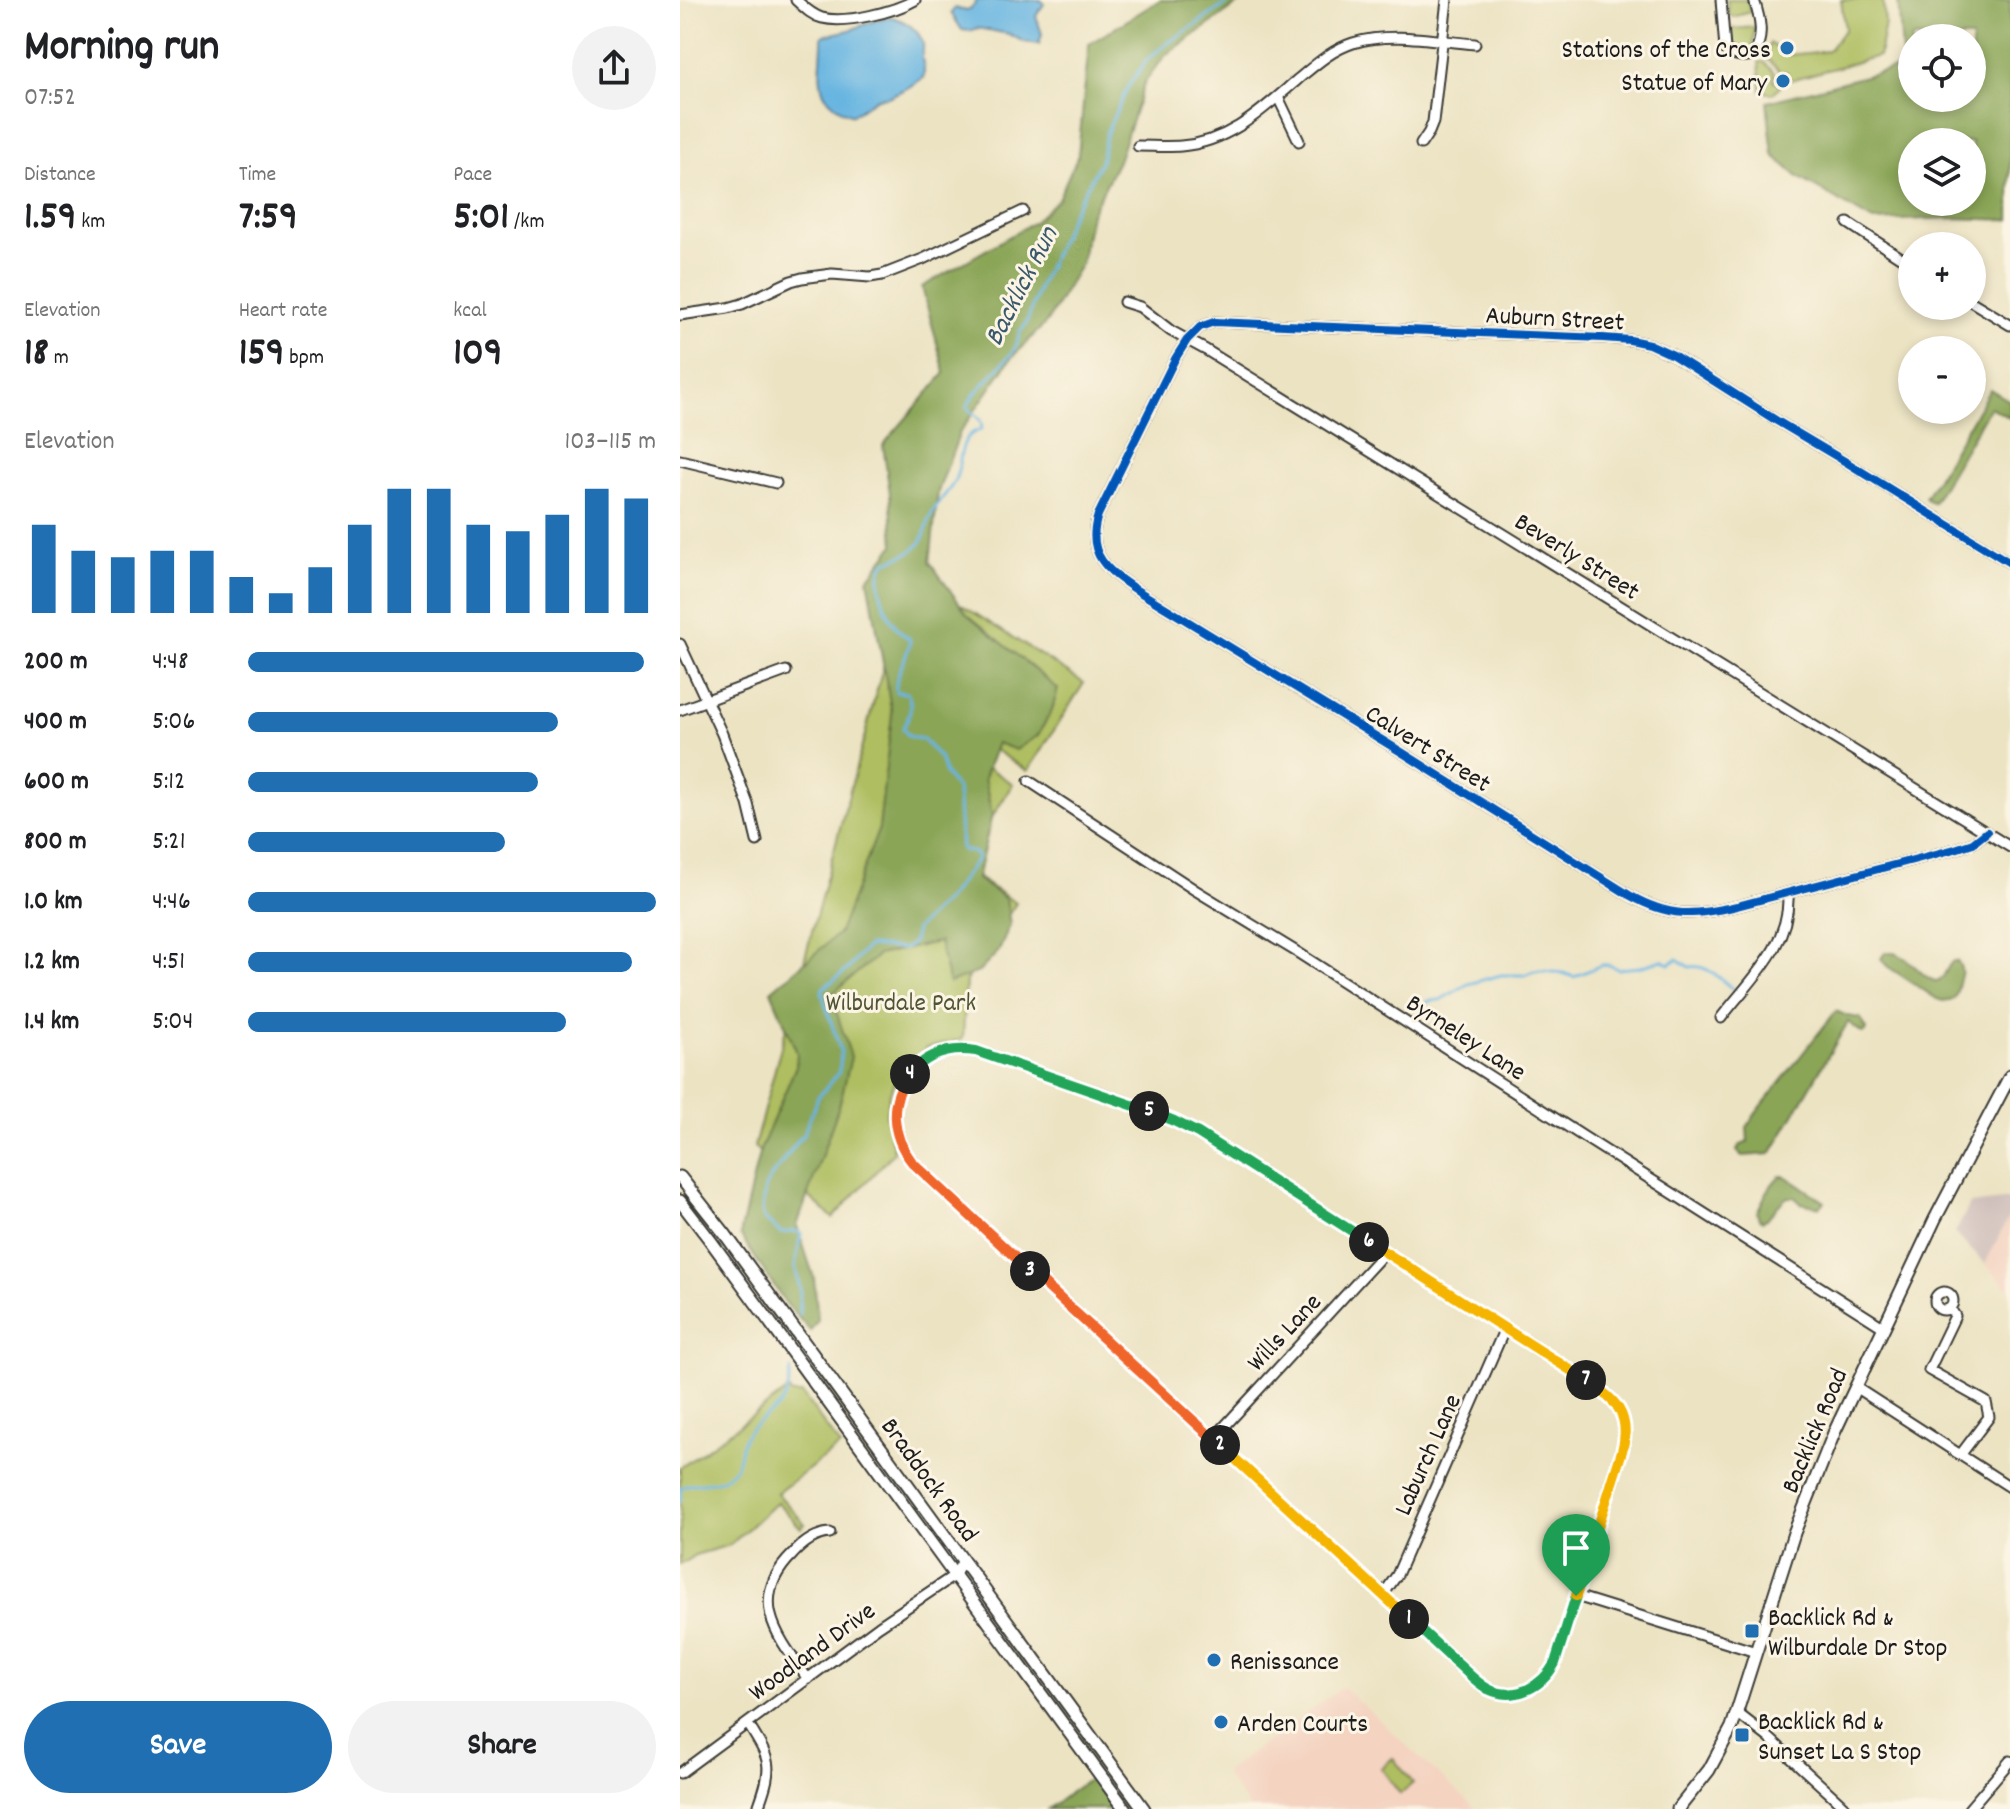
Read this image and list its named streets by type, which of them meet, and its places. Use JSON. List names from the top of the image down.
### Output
{
  "streets": {
    "main road": ["Backlick Road", "Braddock Road"],
    "street": [
      "Auburn Street",
      "Beverly Street",
      "Calvert Street",
      "Byrneley Lane",
      "Wills Lane",
      "Laburch Lane",
      "Woodland Drive"
    ]
  },
  "crossings": [
    ["Auburn Street", "Beverly Street"],
    ["Auburn Street", "Calvert Street"],
    ["Beverly Street", "Calvert Street"],
    ["Byrneley Lane", "Backlick Road"],
    ["Braddock Road", "Woodland Drive"]
  ],
  "water": ["Backlick Run"],
  "parks": ["Wilburdale Park"],
  "places": {
    "other": [
      "Stations of the Cross",
      "Statue of Mary",
      "Renissance",
      "Arden Courts"
    ],
    "transit": ["Backlick Rd & Wilburdale Dr Stop", "Backlick Rd & Sunset La S Stop"]
  },
  "page": {
    "heading": ["Morning run", "07:52"],
    "map_buttons": ["+", "−"],
    "stats": [
      ["Distance", "1.59 km"],
      ["Time", "7:59"],
      ["Pace", "5:01 /km"],
      ["Elevation", "18 m"],
      ["Heart rate", "159 bpm"],
      ["kcal", "109"]
    ],
    "chart": ["Elevation", "103–115 m"],
    "list": [
      {
        "name": "200 m",
        "note": "4:48"
      },
      {
        "name": "400 m",
        "note": "5:06"
      },
      {
        "name": "600 m",
        "note": "5:12"
      },
      {
        "name": "800 m",
        "note": "5:21"
      },
      {
        "name": "1.0 km",
        "note": "4:46"
      },
      {
        "name": "1.2 km",
        "note": "4:51"
      },
      {
        "name": "1.4 km",
        "note": "5:04"
      }
    ],
    "pins": [
      "4",
      "5",
      "6",
      "3",
      "7",
      "2",
      "1"
    ],
    "buttons": ["Save", "Share"]
  }
}
